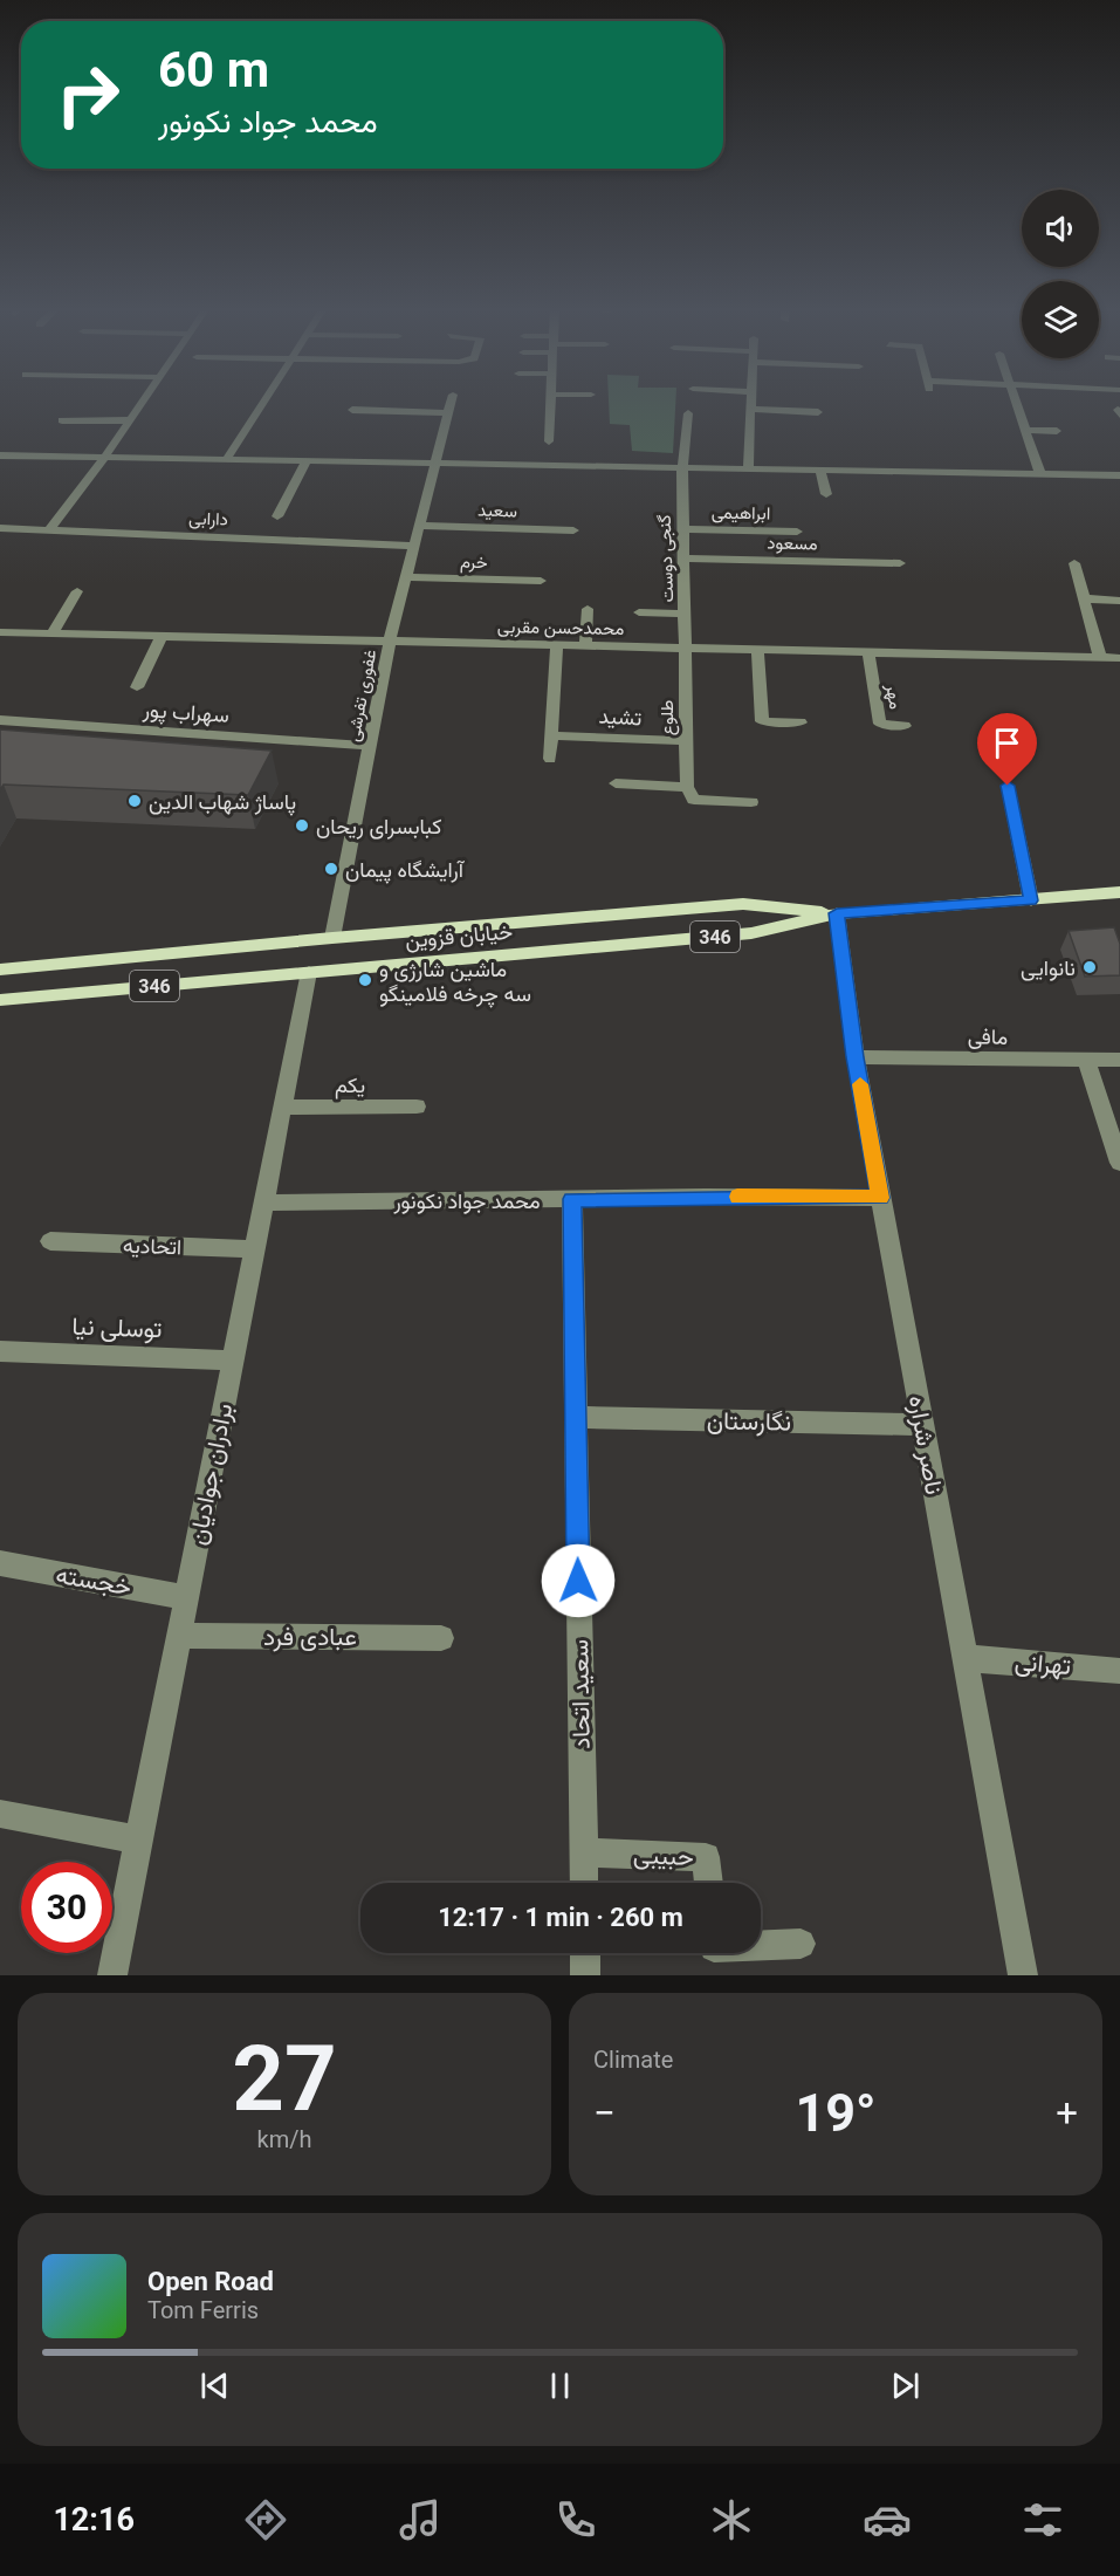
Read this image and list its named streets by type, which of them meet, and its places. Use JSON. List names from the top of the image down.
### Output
{
  "streets": {
    "main road": ["خیابان قزوین", "346"],
    "street": [
      "سعید",
      "ابراهیمی",
      "دارابی",
      "مسعود",
      "گنجی دوست",
      "خرم",
      "محمدحسن مقربی",
      "غفوری تفرشی",
      "مهر",
      "سهراب پور",
      "تشید",
      "طلوع",
      "مافی",
      "یکم",
      "محمد جواد نکونور",
      "اتحادیه",
      "توسلی نیا",
      "نگارستان",
      "ناصر شراره",
      "برادران جوادیان",
      "خجسته",
      "عبادی فرد",
      "تهرانی",
      "سعید اتحاد",
      "حبیبی"
    ]
  },
  "crossings": [
    ["سعید", "غفوری تفرشی"],
    ["ابراهیمی", "گنجی دوست"],
    ["دارابی", "غفوری تفرشی"],
    ["مسعود", "گنجی دوست"],
    ["گنجی دوست", "محمدحسن مقربی"],
    ["گنجی دوست", "طلوع"],
    ["خرم", "غفوری تفرشی"],
    ["محمدحسن مقربی", "غفوری تفرشی"],
    ["محمدحسن مقربی", "مهر"],
    ["محمدحسن مقربی", "طلوع"],
    ["غفوری تفرشی", "سهراب پور"],
    ["غفوری تفرشی", "خیابان قزوین"],
    ["تشید", "طلوع"],
    ["خیابان قزوین", "ناصر شراره"],
    ["خیابان قزوین", "برادران جوادیان"],
    ["مافی", "ناصر شراره"],
    ["یکم", "برادران جوادیان"],
    ["محمد جواد نکونور", "ناصر شراره"],
    ["محمد جواد نکونور", "برادران جوادیان"],
    ["محمد جواد نکونور", "سعید اتحاد"],
    ["اتحادیه", "برادران جوادیان"],
    ["توسلی نیا", "برادران جوادیان"],
    ["نگارستان", "ناصر شراره"],
    ["نگارستان", "سعید اتحاد"],
    ["ناصر شراره", "تهرانی"],
    ["برادران جوادیان", "خجسته"],
    ["برادران جوادیان", "عبادی فرد"],
    ["سعید اتحاد", "حبیبی"]
  ],
  "places": [
    "پاساژ شهاب الدین",
    "کبابسرای ریحان",
    "آرایشگاه پیمان",
    "نانوایی",
    "ماشین شارژی و سه چرخه فلامینگو"
  ],
  "page": {
    "turn": ["60 m", "محمد جواد نکونور"],
    "limit": "30",
    "trip": "12:17 · 1 min · 260 m",
    "tile": [
      ["27", "km/h"],
      "Climate"
    ],
    "heat": ["−", "19°", "+"],
    "song": ["Open Road", "Tom Ferris"],
    "tabs": "12:16"
  }
}
